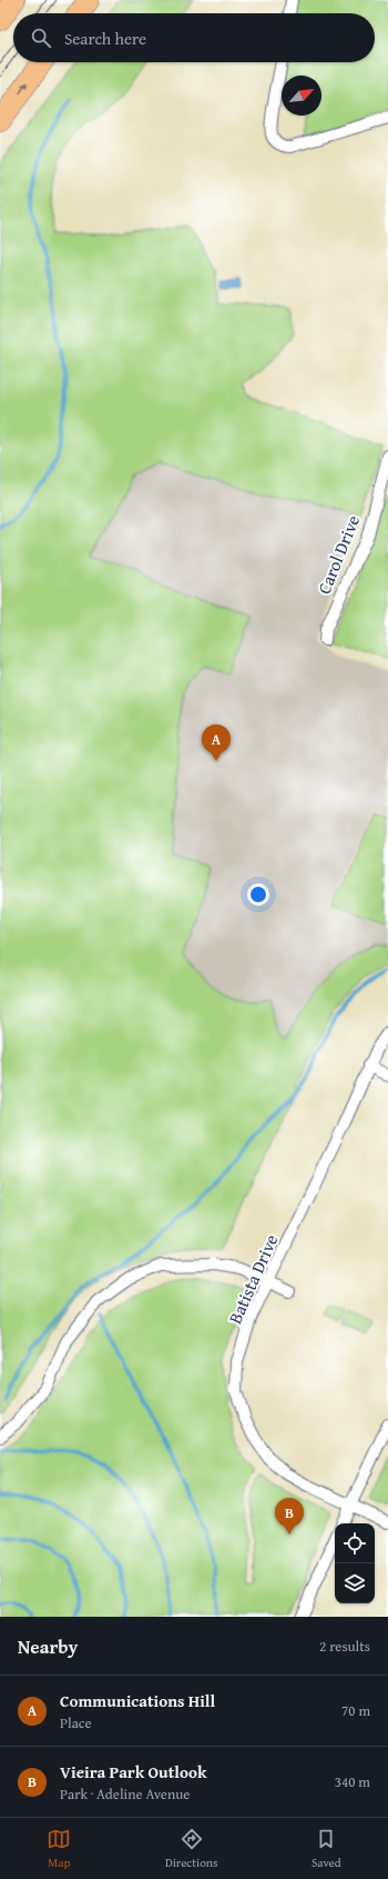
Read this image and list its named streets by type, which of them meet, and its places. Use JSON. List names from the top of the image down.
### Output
{
  "streets": {
    "street": ["Carol Drive", "Batista Drive"]
  },
  "north": "top right",
  "page": {
    "search": "Search here",
    "pins": ["A", "B"],
    "heading": ["Nearby", "2 results"],
    "list": [
      {
        "mark": "A",
        "name": "Communications Hill",
        "note": "Place",
        "value": "70 m"
      },
      {
        "mark": "B",
        "name": "Vieira Park Outlook",
        "note": "Park · Adeline Avenue",
        "value": "340 m"
      }
    ],
    "nav": ["Map", "Directions", "Saved"]
  }
}
